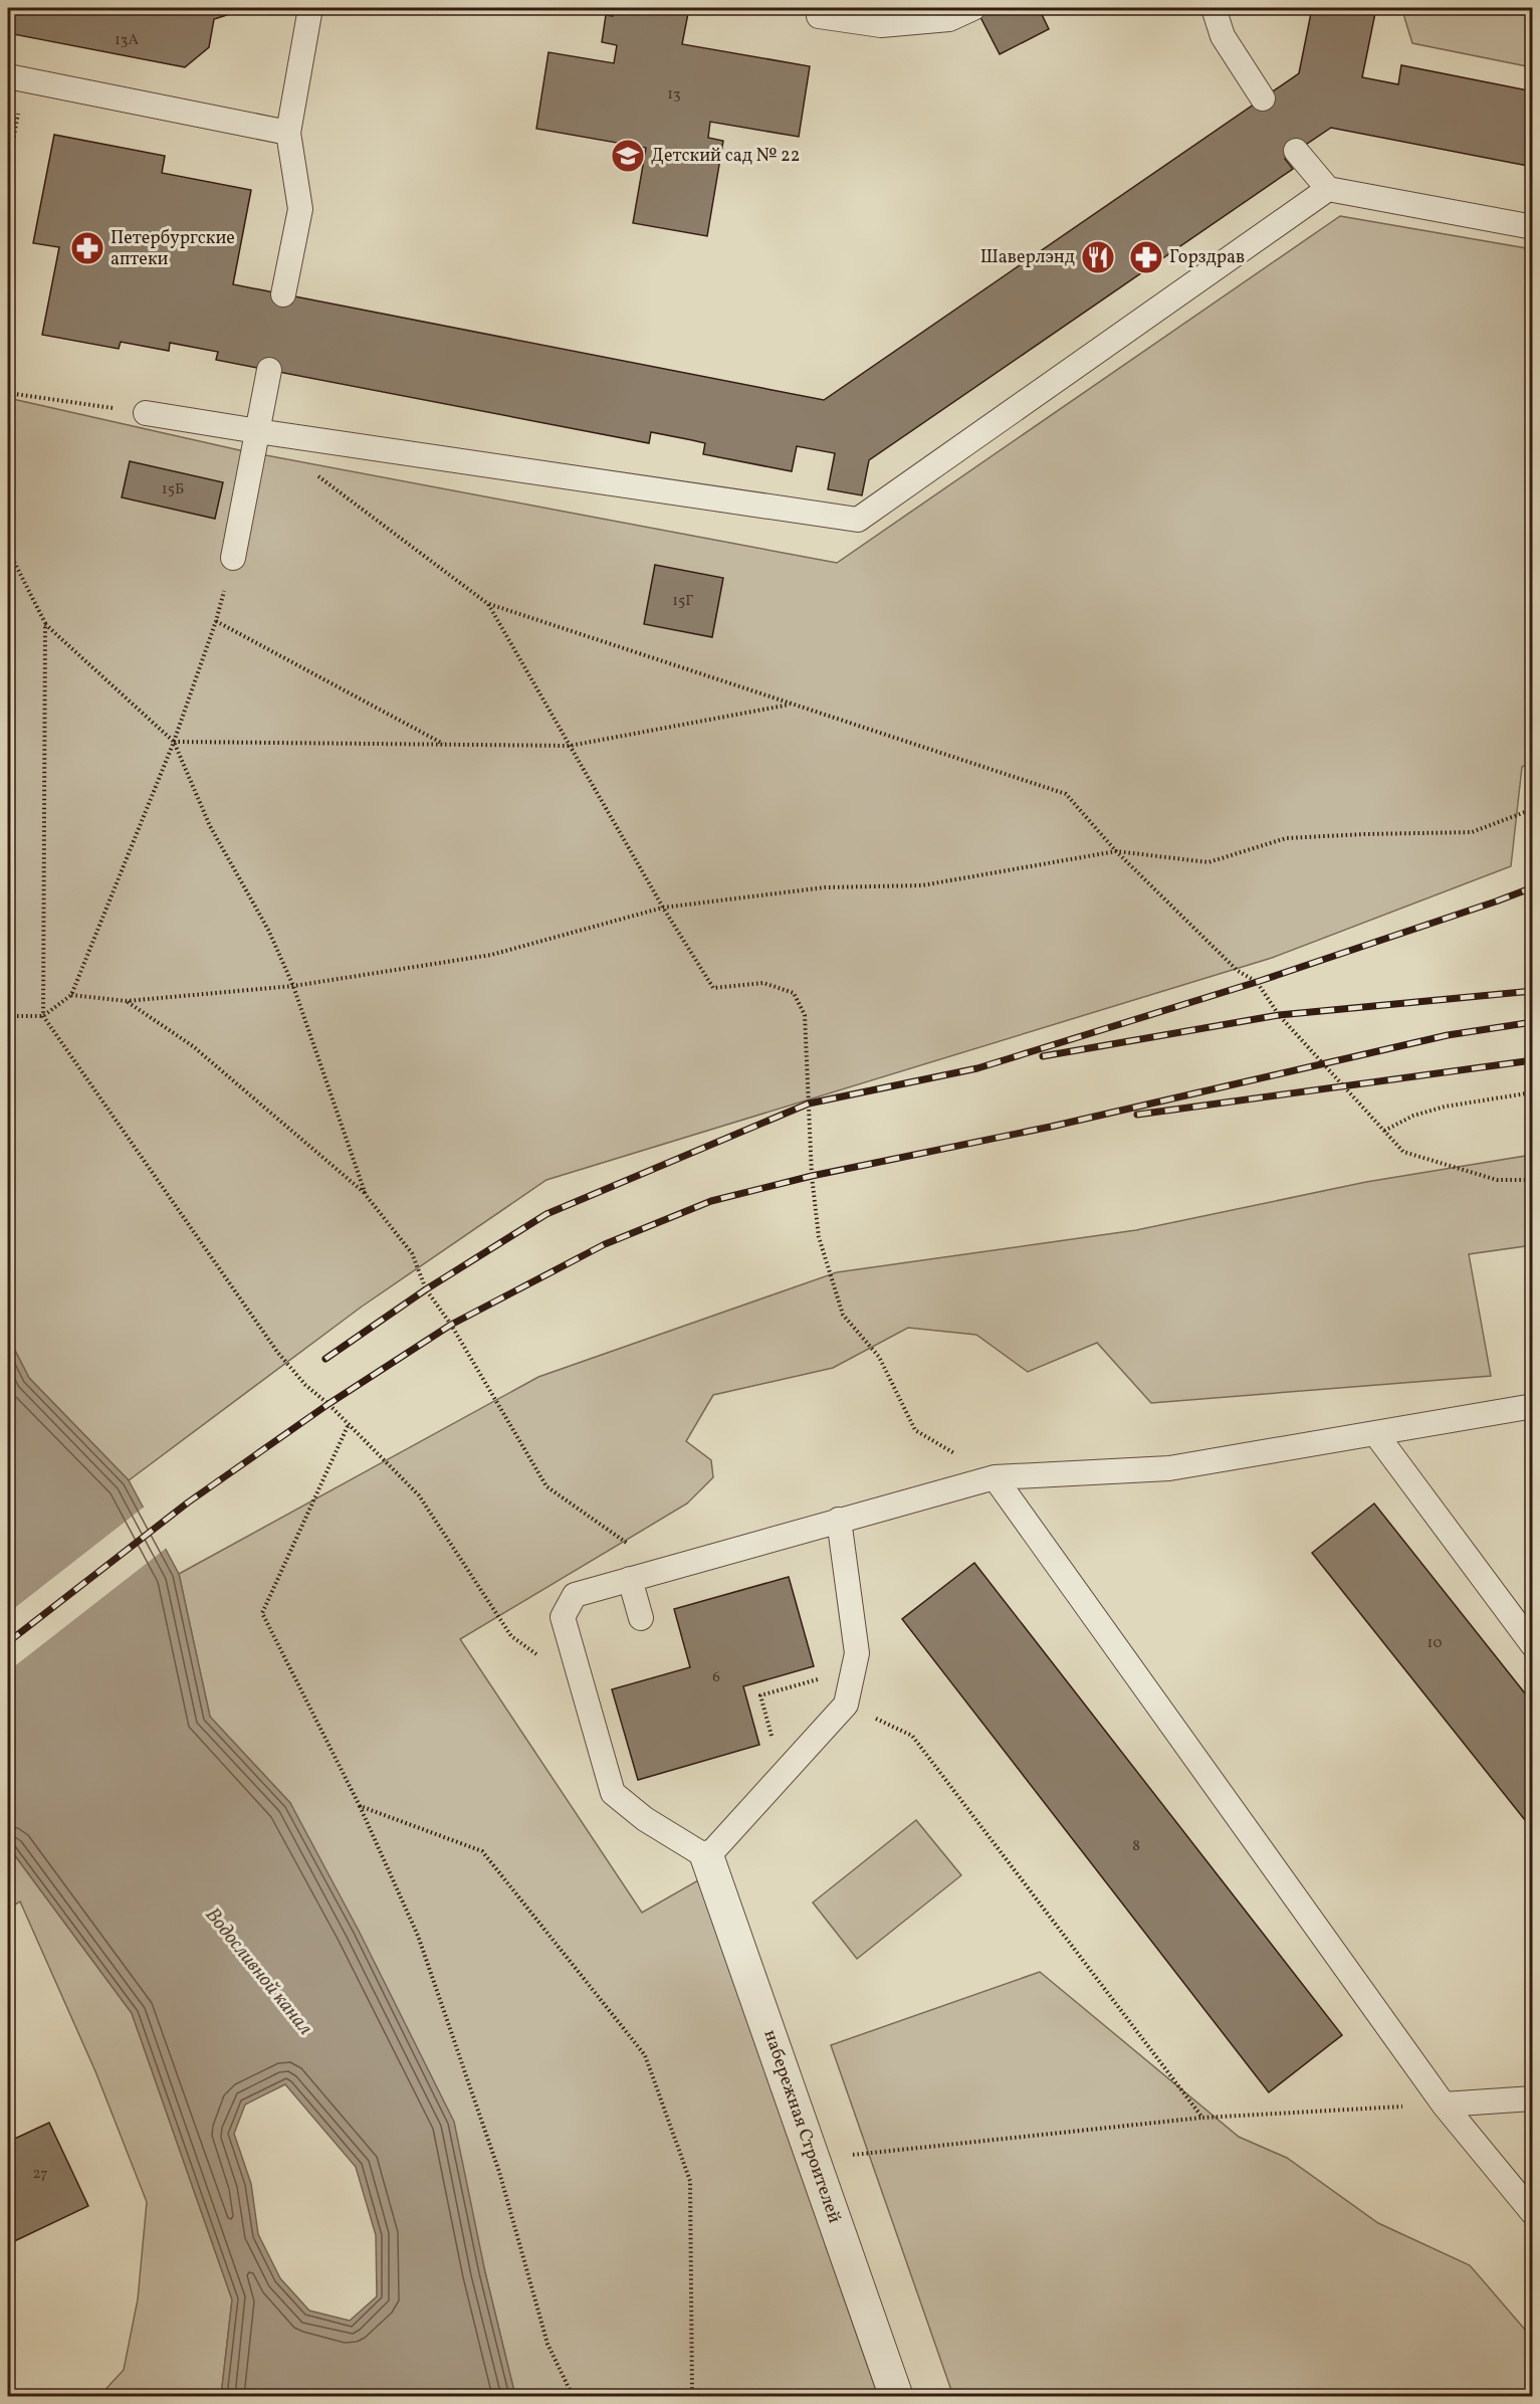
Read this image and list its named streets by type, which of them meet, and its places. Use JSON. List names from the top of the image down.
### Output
{
  "streets": {
    "street": ["набережная Строителей"]
  },
  "water": ["Водосливной канал"],
  "places": {
    "school or university": ["Детский сад № 22"],
    "pharmacy": ["Петербургские аптеки", "Горздрав"],
    "restaurant": ["Шаверлэнд"]
  },
  "house_numbers": [
    "13А",
    "13",
    "15Б",
    "15Г",
    "10",
    "6",
    "8",
    "27"
  ]
}
